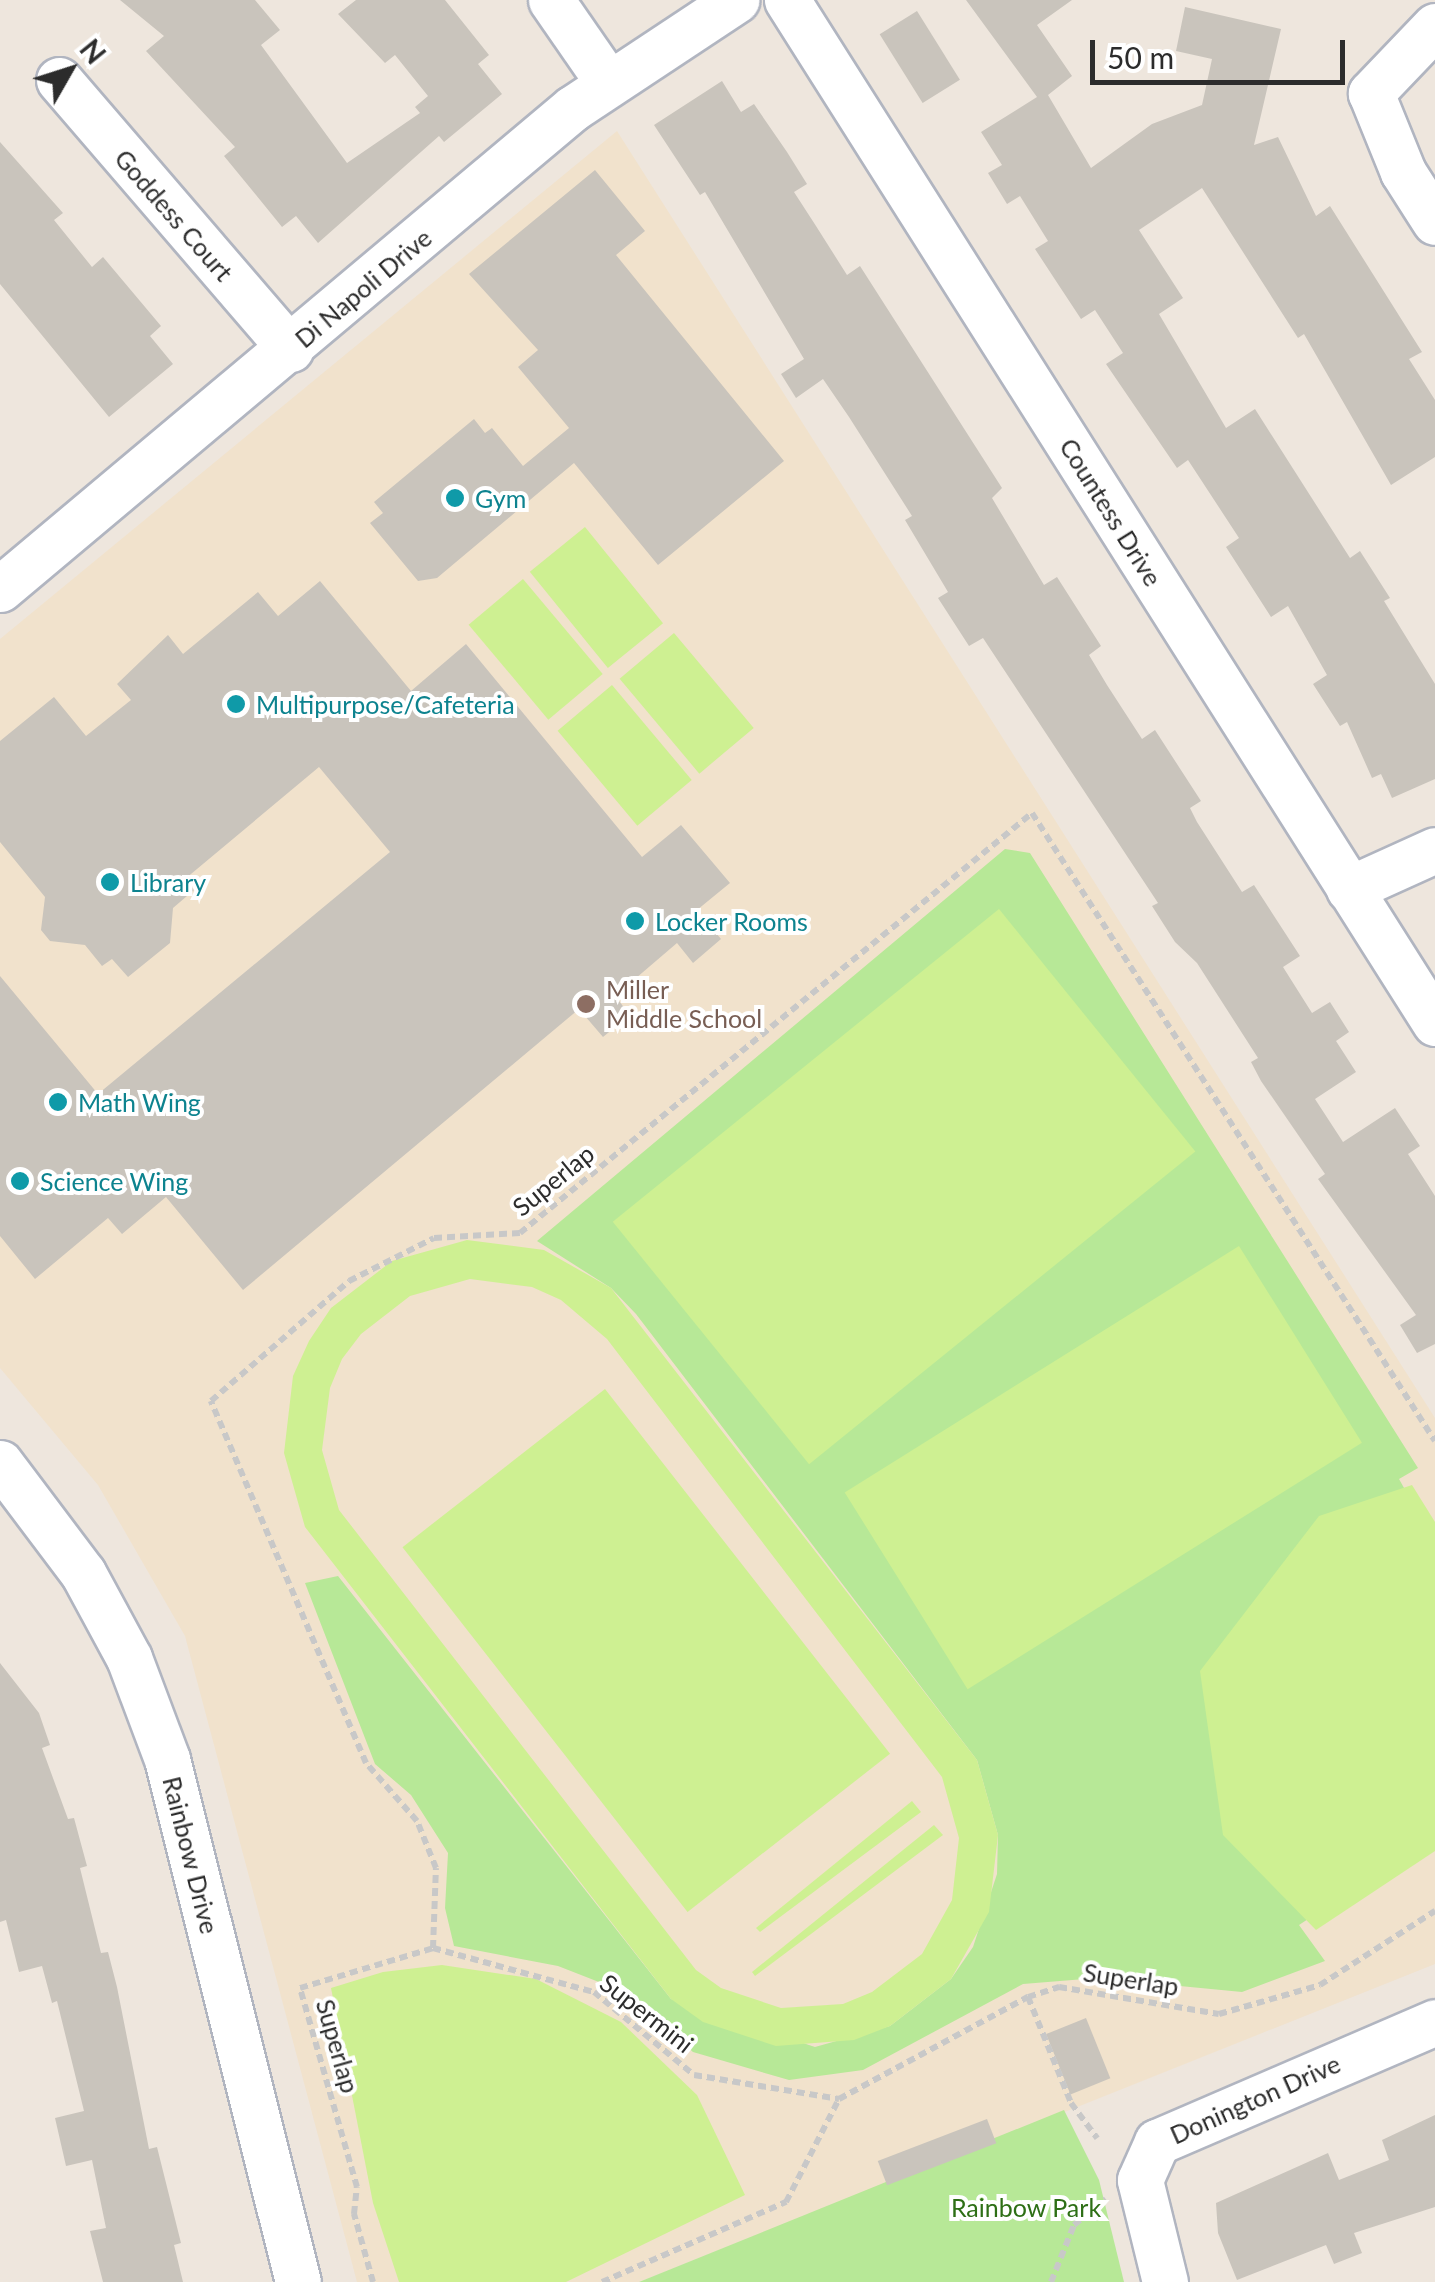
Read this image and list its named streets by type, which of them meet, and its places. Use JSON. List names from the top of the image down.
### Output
{
  "streets": {
    "street": [
      "Goddess Court",
      "Di Napoli Drive",
      "Countess Drive",
      "Rainbow Drive",
      "Donington Drive"
    ],
    "path": ["Superlap", "Supermini"]
  },
  "crossings": [
    ["Goddess Court", "Di Napoli Drive"],
    ["Superlap", "Supermini"]
  ],
  "parks": ["Rainbow Park"],
  "places": [
    "Gym",
    "Multipurpose/Cafeteria",
    "Library",
    "Locker Rooms",
    "Miller Middle School",
    "Math Wing",
    "Science Wing"
  ],
  "scale_bar": "50 m",
  "north": "top right"
}
